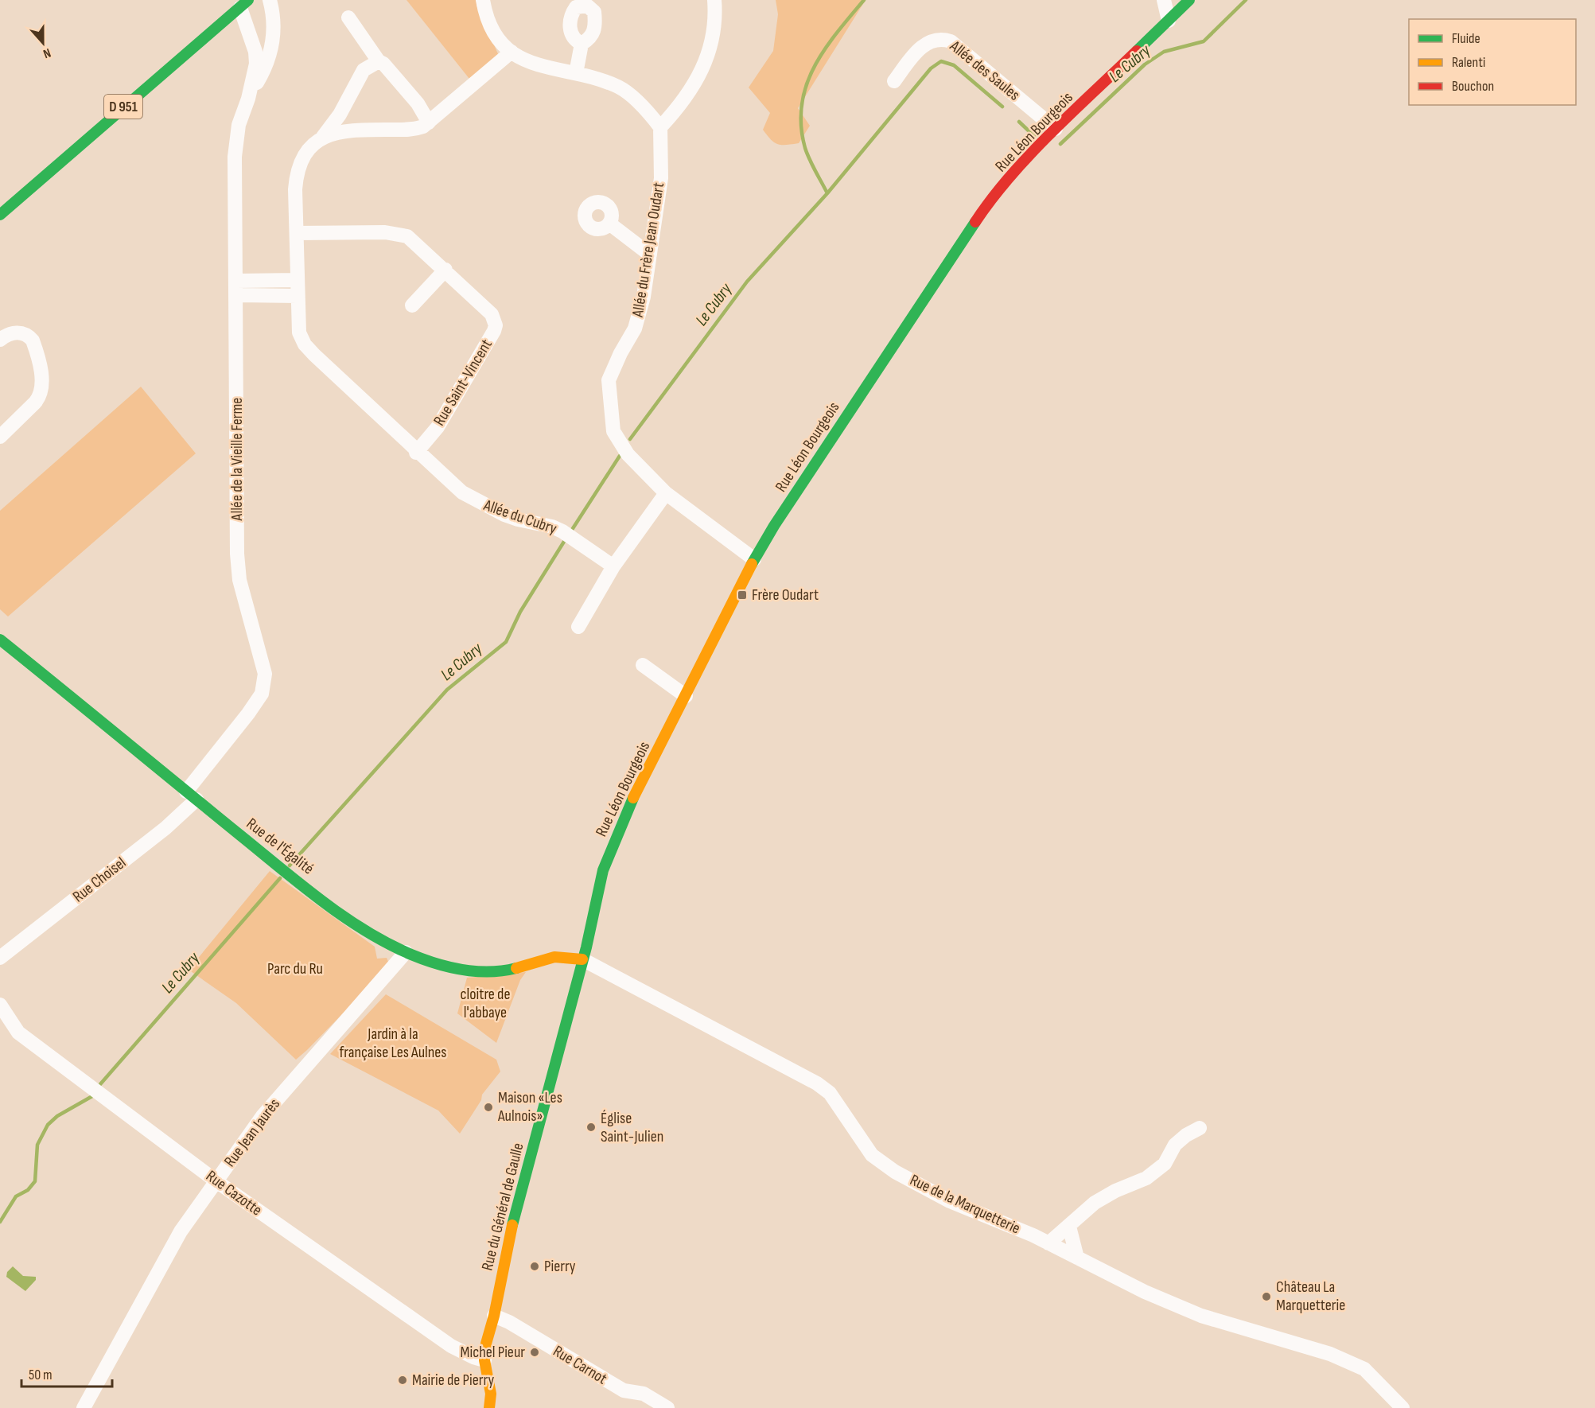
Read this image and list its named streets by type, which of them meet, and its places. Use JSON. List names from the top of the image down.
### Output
{
  "streets": {
    "street": [
      "Allée des Saules",
      "D 951",
      "Rue Léon Bourgeois",
      "Allée du Frère Jean Oudart",
      "Rue Saint-Vincent",
      "Allée de la Vieille Ferme",
      "Allée du Cubry",
      "Rue de l'Égalité",
      "Rue Choisel",
      "Rue Jean Jaurès",
      "Rue Cazotte",
      "Rue de la Marquetterie",
      "Rue du Général de Gaulle",
      "Rue Carnot"
    ]
  },
  "crossings": [
    ["Allée des Saules", "Rue Léon Bourgeois"],
    ["D 951", "Allée de la Vieille Ferme"],
    ["Rue Léon Bourgeois", "Allée du Frère Jean Oudart"],
    ["Rue Léon Bourgeois", "Rue de l'Égalité"],
    ["Rue Léon Bourgeois", "Rue de la Marquetterie"],
    ["Rue Léon Bourgeois", "Rue du Général de Gaulle"],
    ["Rue Saint-Vincent", "Allée du Cubry"],
    ["Allée de la Vieille Ferme", "Rue de l'Égalité"],
    ["Allée de la Vieille Ferme", "Rue Choisel"],
    ["Rue de l'Égalité", "Rue Choisel"],
    ["Rue de l'Égalité", "Rue Jean Jaurès"],
    ["Rue de l'Égalité", "Rue de la Marquetterie"],
    ["Rue de l'Égalité", "Rue du Général de Gaulle"],
    ["Rue Jean Jaurès", "Rue Cazotte"],
    ["Rue Cazotte", "Rue du Général de Gaulle"],
    ["Rue de la Marquetterie", "Rue du Général de Gaulle"],
    ["Rue du Général de Gaulle", "Rue Carnot"]
  ],
  "water": ["Le Cubry"],
  "parks": ["Parc du Ru", "cloitre de l'abbaye", "Jardin à la française Les Aulnes"],
  "places": {
    "transit": ["Frère Oudart"],
    "other": [
      "Maison «Les Aulnois»",
      "Église Saint-Julien",
      "Pierry",
      "Château La Marquetterie",
      "Michel Pieur",
      "Mairie de Pierry"
    ]
  },
  "legend": ["Fluide", "Ralenti", "Bouchon"],
  "scale_bar": "50 m",
  "north": "bottom"
}
